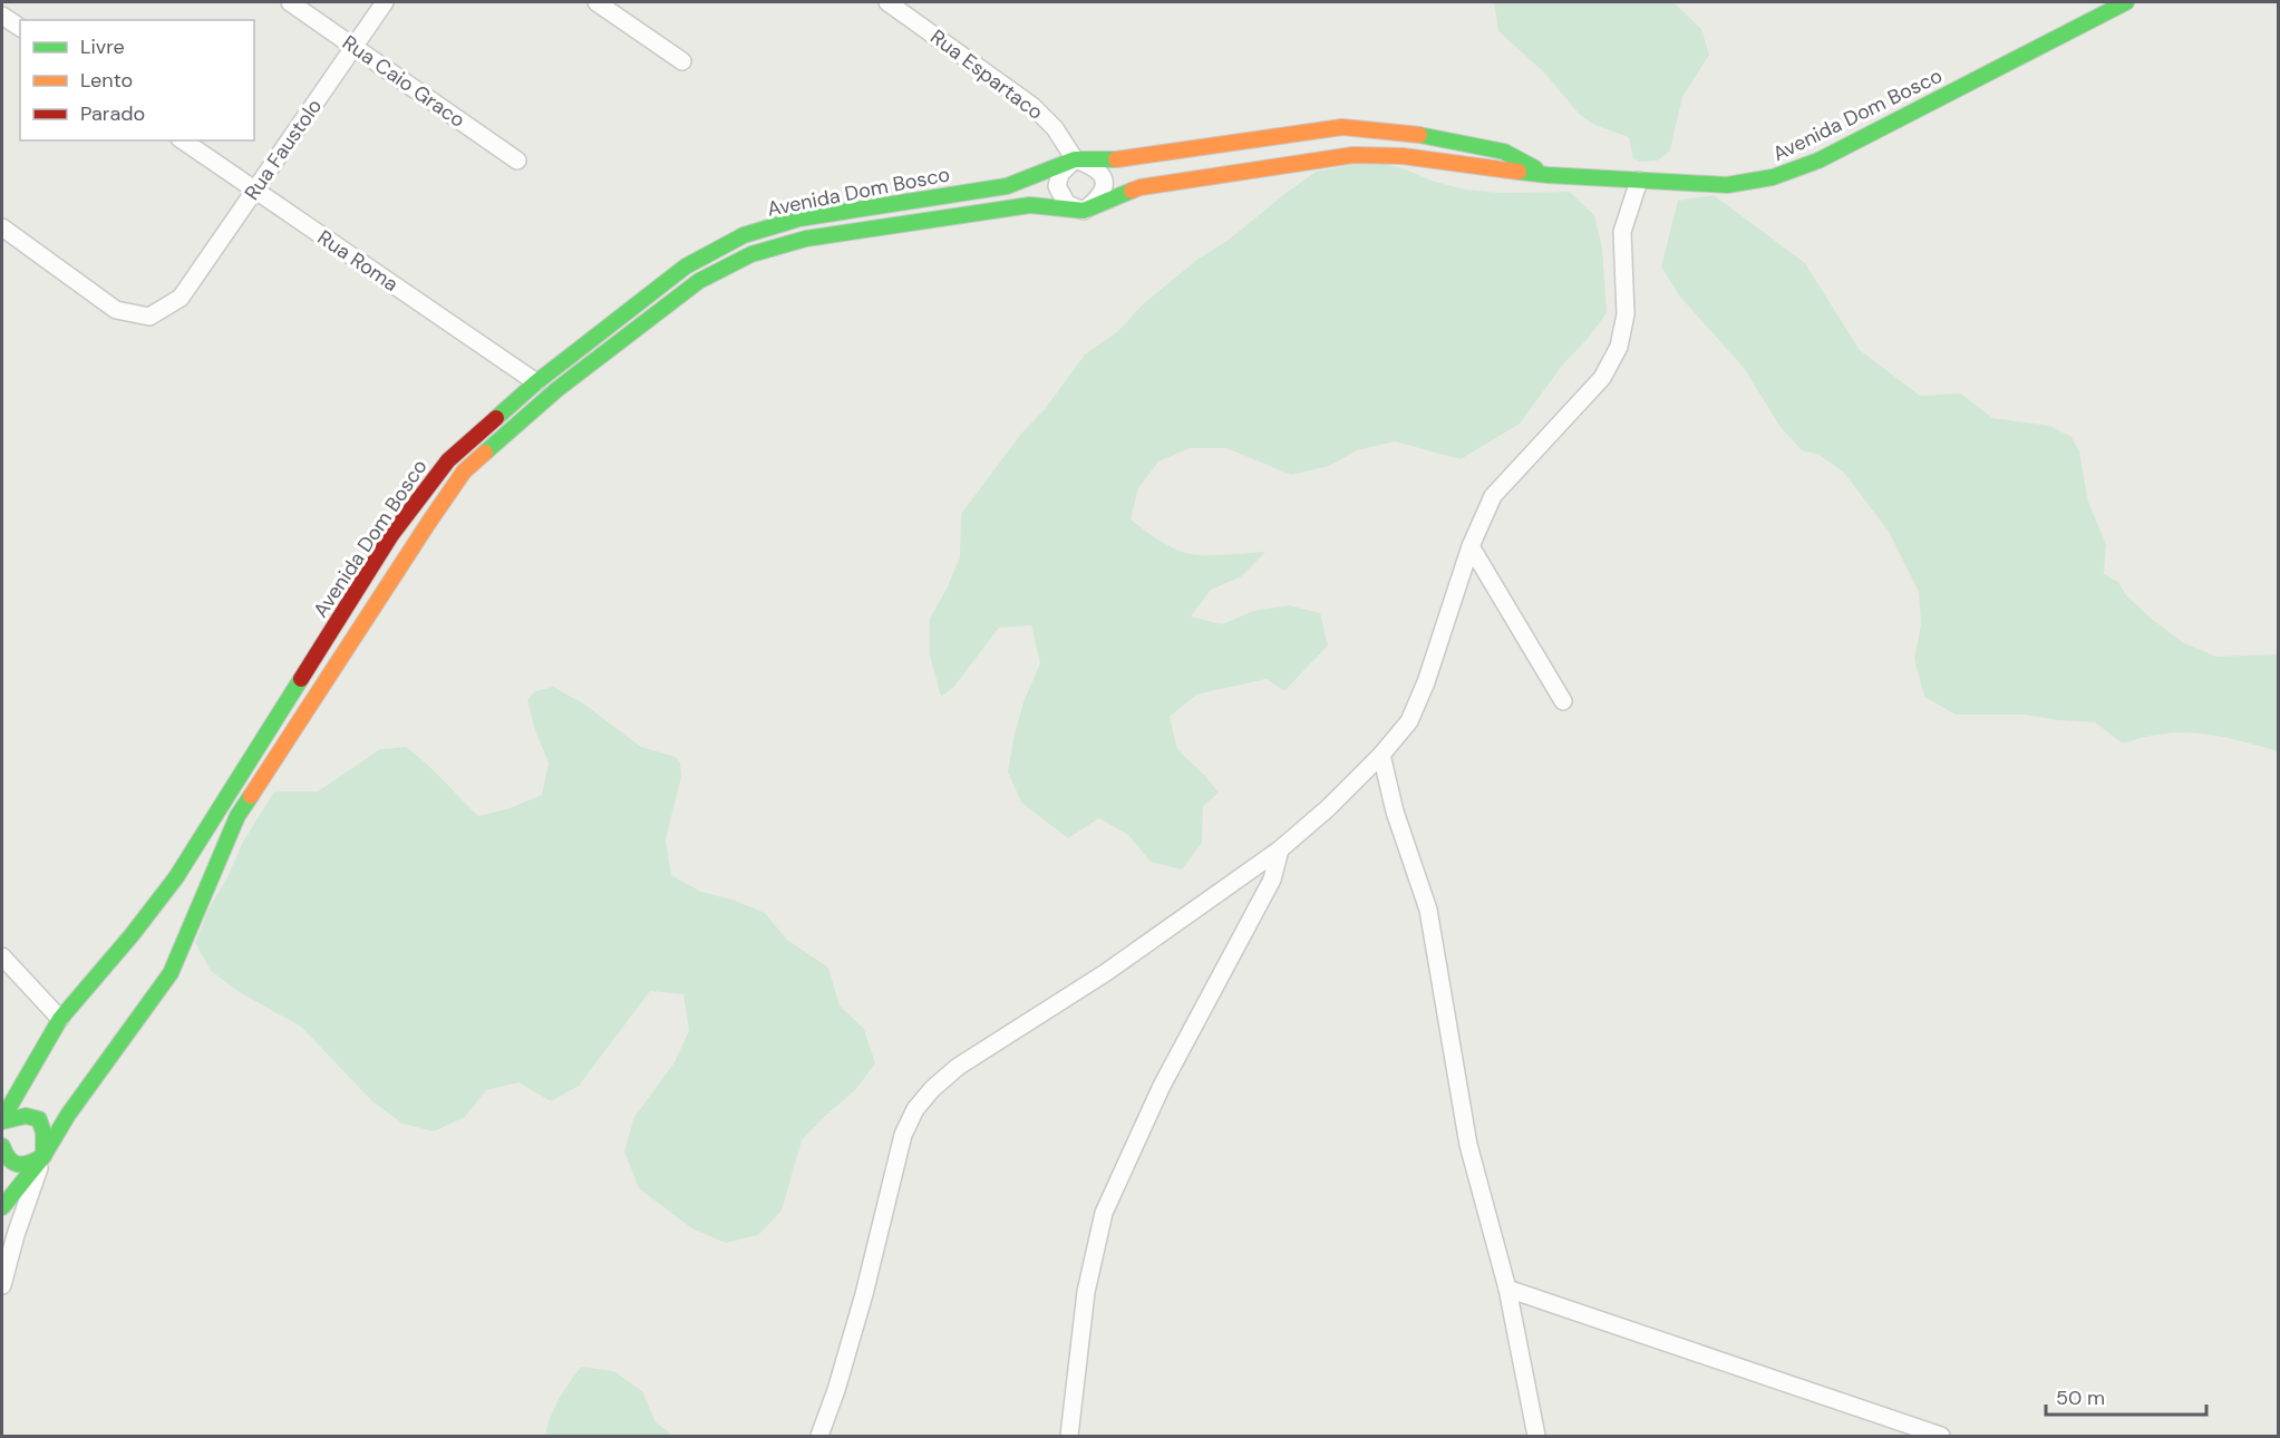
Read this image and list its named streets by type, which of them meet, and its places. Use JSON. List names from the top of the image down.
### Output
{
  "streets": {
    "street": [
      "Rua Espartaco",
      "Rua Caio Graco",
      "Avenida Dom Bosco",
      "Rua Faustolo",
      "Rua Roma"
    ]
  },
  "crossings": [
    ["Rua Espartaco", "Avenida Dom Bosco"],
    ["Rua Caio Graco", "Rua Faustolo"],
    ["Avenida Dom Bosco", "Rua Roma"],
    ["Rua Faustolo", "Rua Roma"]
  ],
  "legend": ["Livre", "Lento", "Parado"],
  "scale_bar": "50 m"
}
